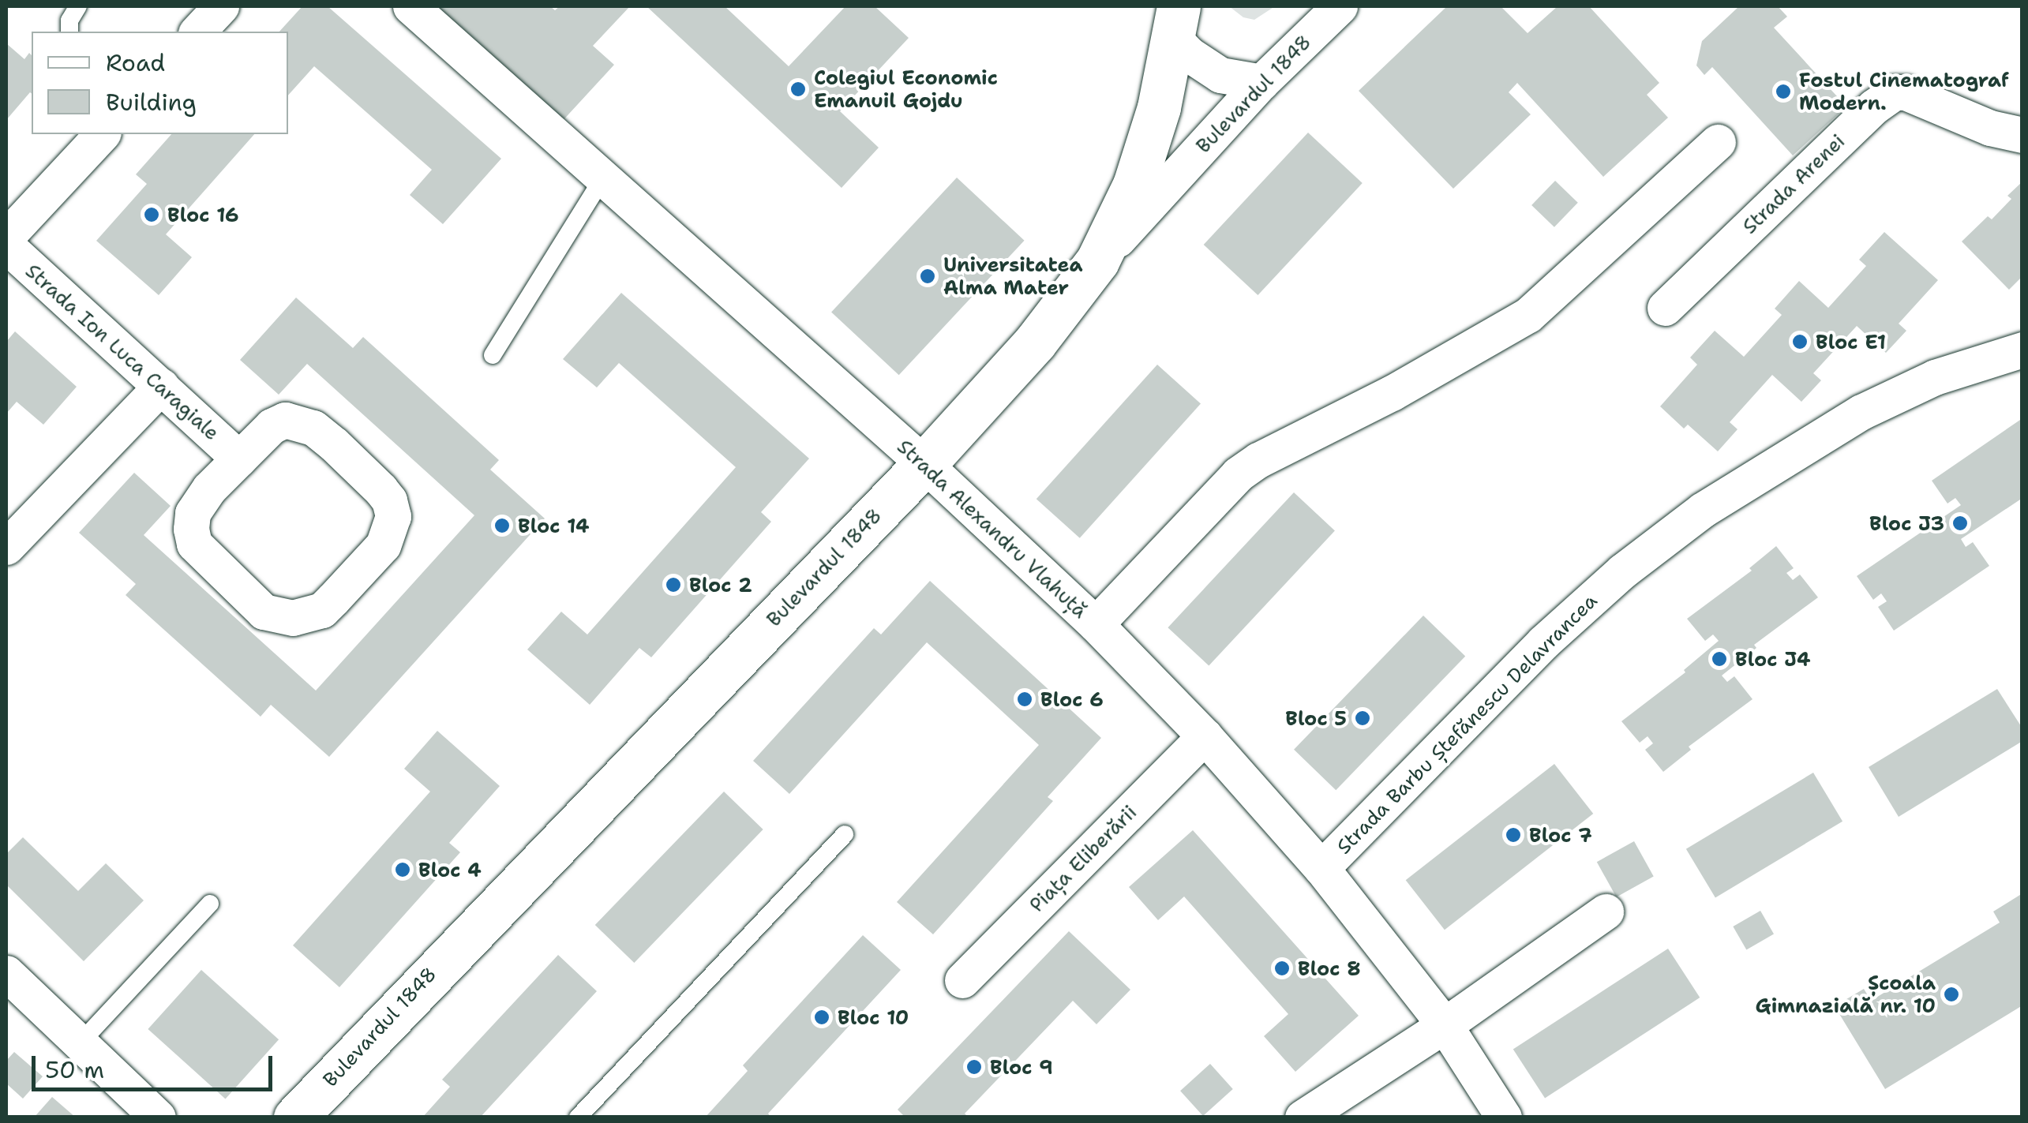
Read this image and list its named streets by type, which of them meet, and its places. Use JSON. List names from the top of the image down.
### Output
{
  "streets": {
    "street": [
      "Bulevardul 1848",
      "Strada Arenei",
      "Strada Ion Luca Caragiale",
      "Strada Alexandru Vlahuță",
      "Strada Barbu Ștefănescu Delavrancea",
      "Piața Eliberării"
    ]
  },
  "crossings": [
    ["Bulevardul 1848", "Strada Alexandru Vlahuță"],
    ["Strada Alexandru Vlahuță", "Strada Barbu Ștefănescu Delavrancea"],
    ["Strada Alexandru Vlahuță", "Piața Eliberării"]
  ],
  "places": [
    "Colegiul Economic Emanuil Gojdu",
    "Fostul Cinematograf Modern.",
    "Bloc 16",
    "Universitatea Alma Mater",
    "Bloc E1",
    "Bloc J3",
    "Bloc 14",
    "Bloc 2",
    "Bloc J4",
    "Bloc 6",
    "Bloc 5",
    "Bloc 7",
    "Bloc 4",
    "Bloc 8",
    "Școala Gimnazială nr. 10",
    "Bloc 10",
    "Bloc 9"
  ],
  "legend": ["Road", "Building"],
  "scale_bar": "50 m"
}
